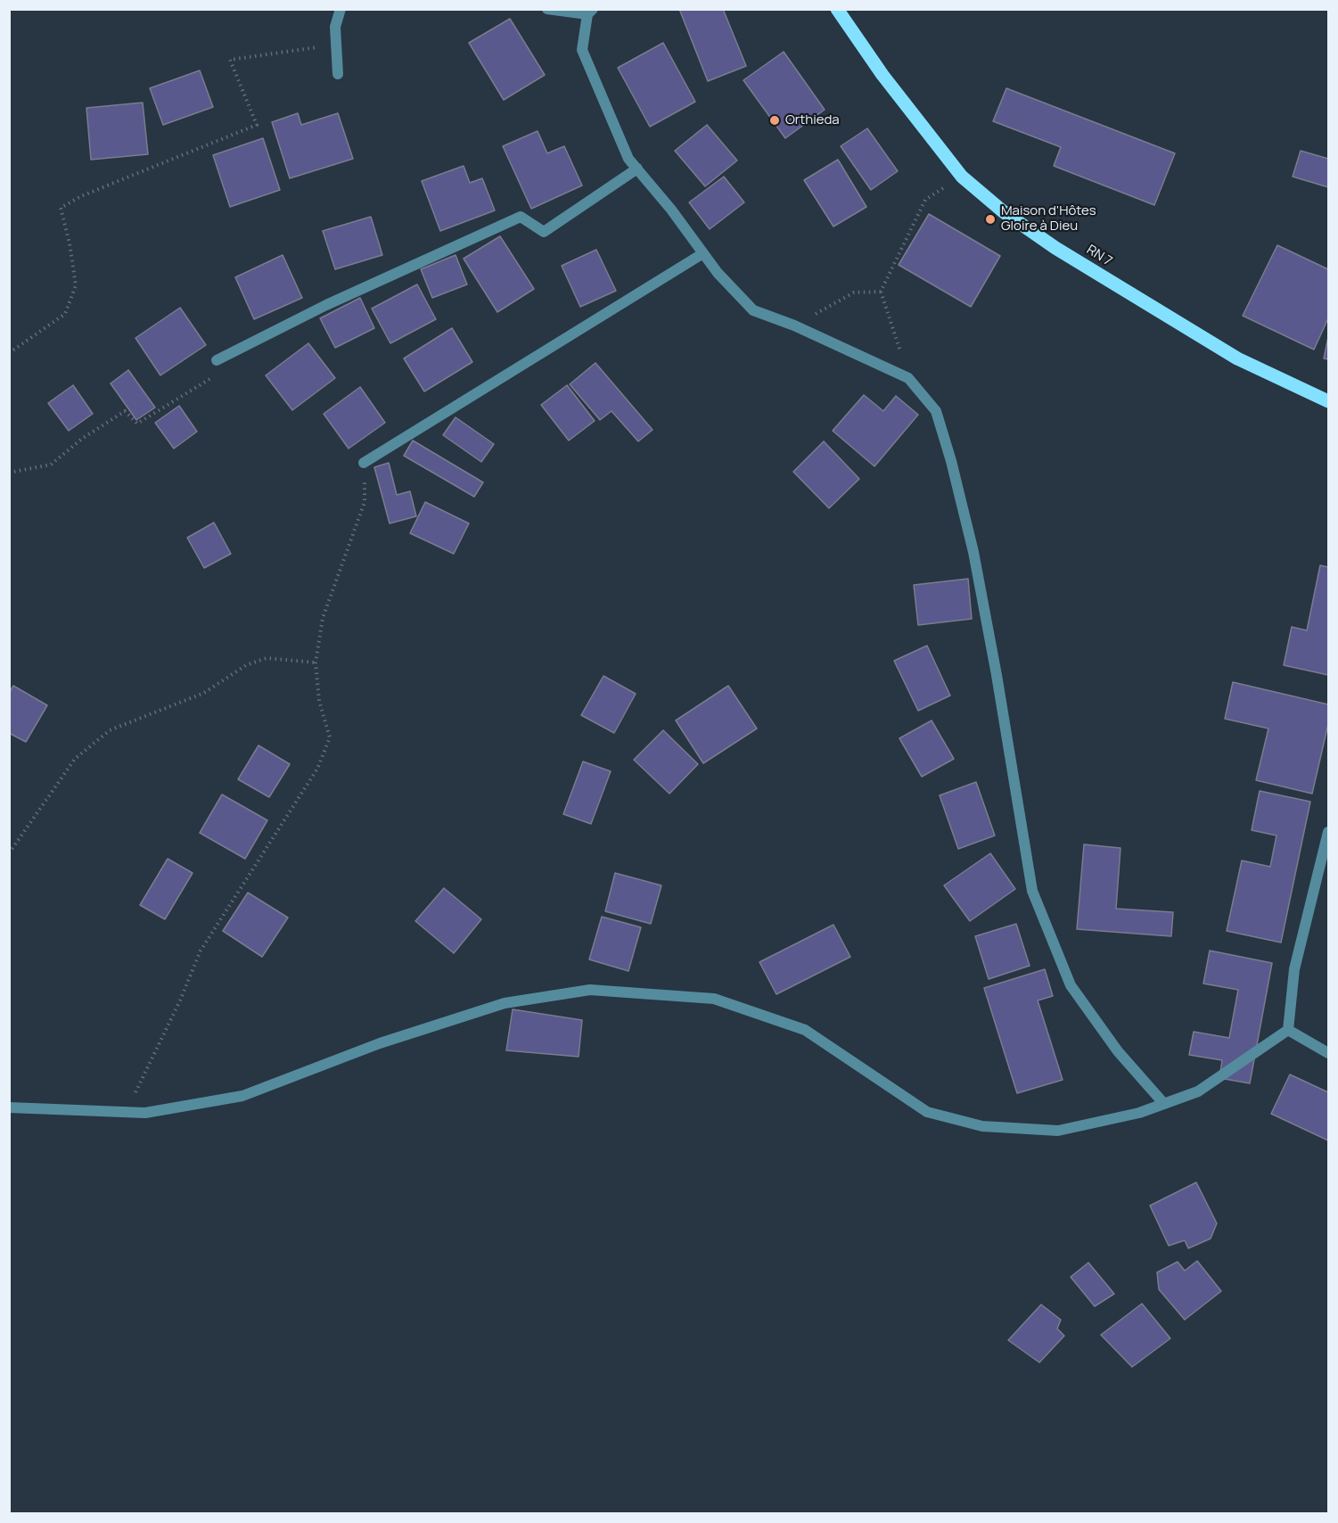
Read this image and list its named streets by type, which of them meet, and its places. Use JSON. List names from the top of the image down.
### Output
{
  "streets": {
    "main road": ["RN 7"]
  },
  "places": ["Orthieda", "Maison d'Hôtes Gloire à Dieu"]
}
